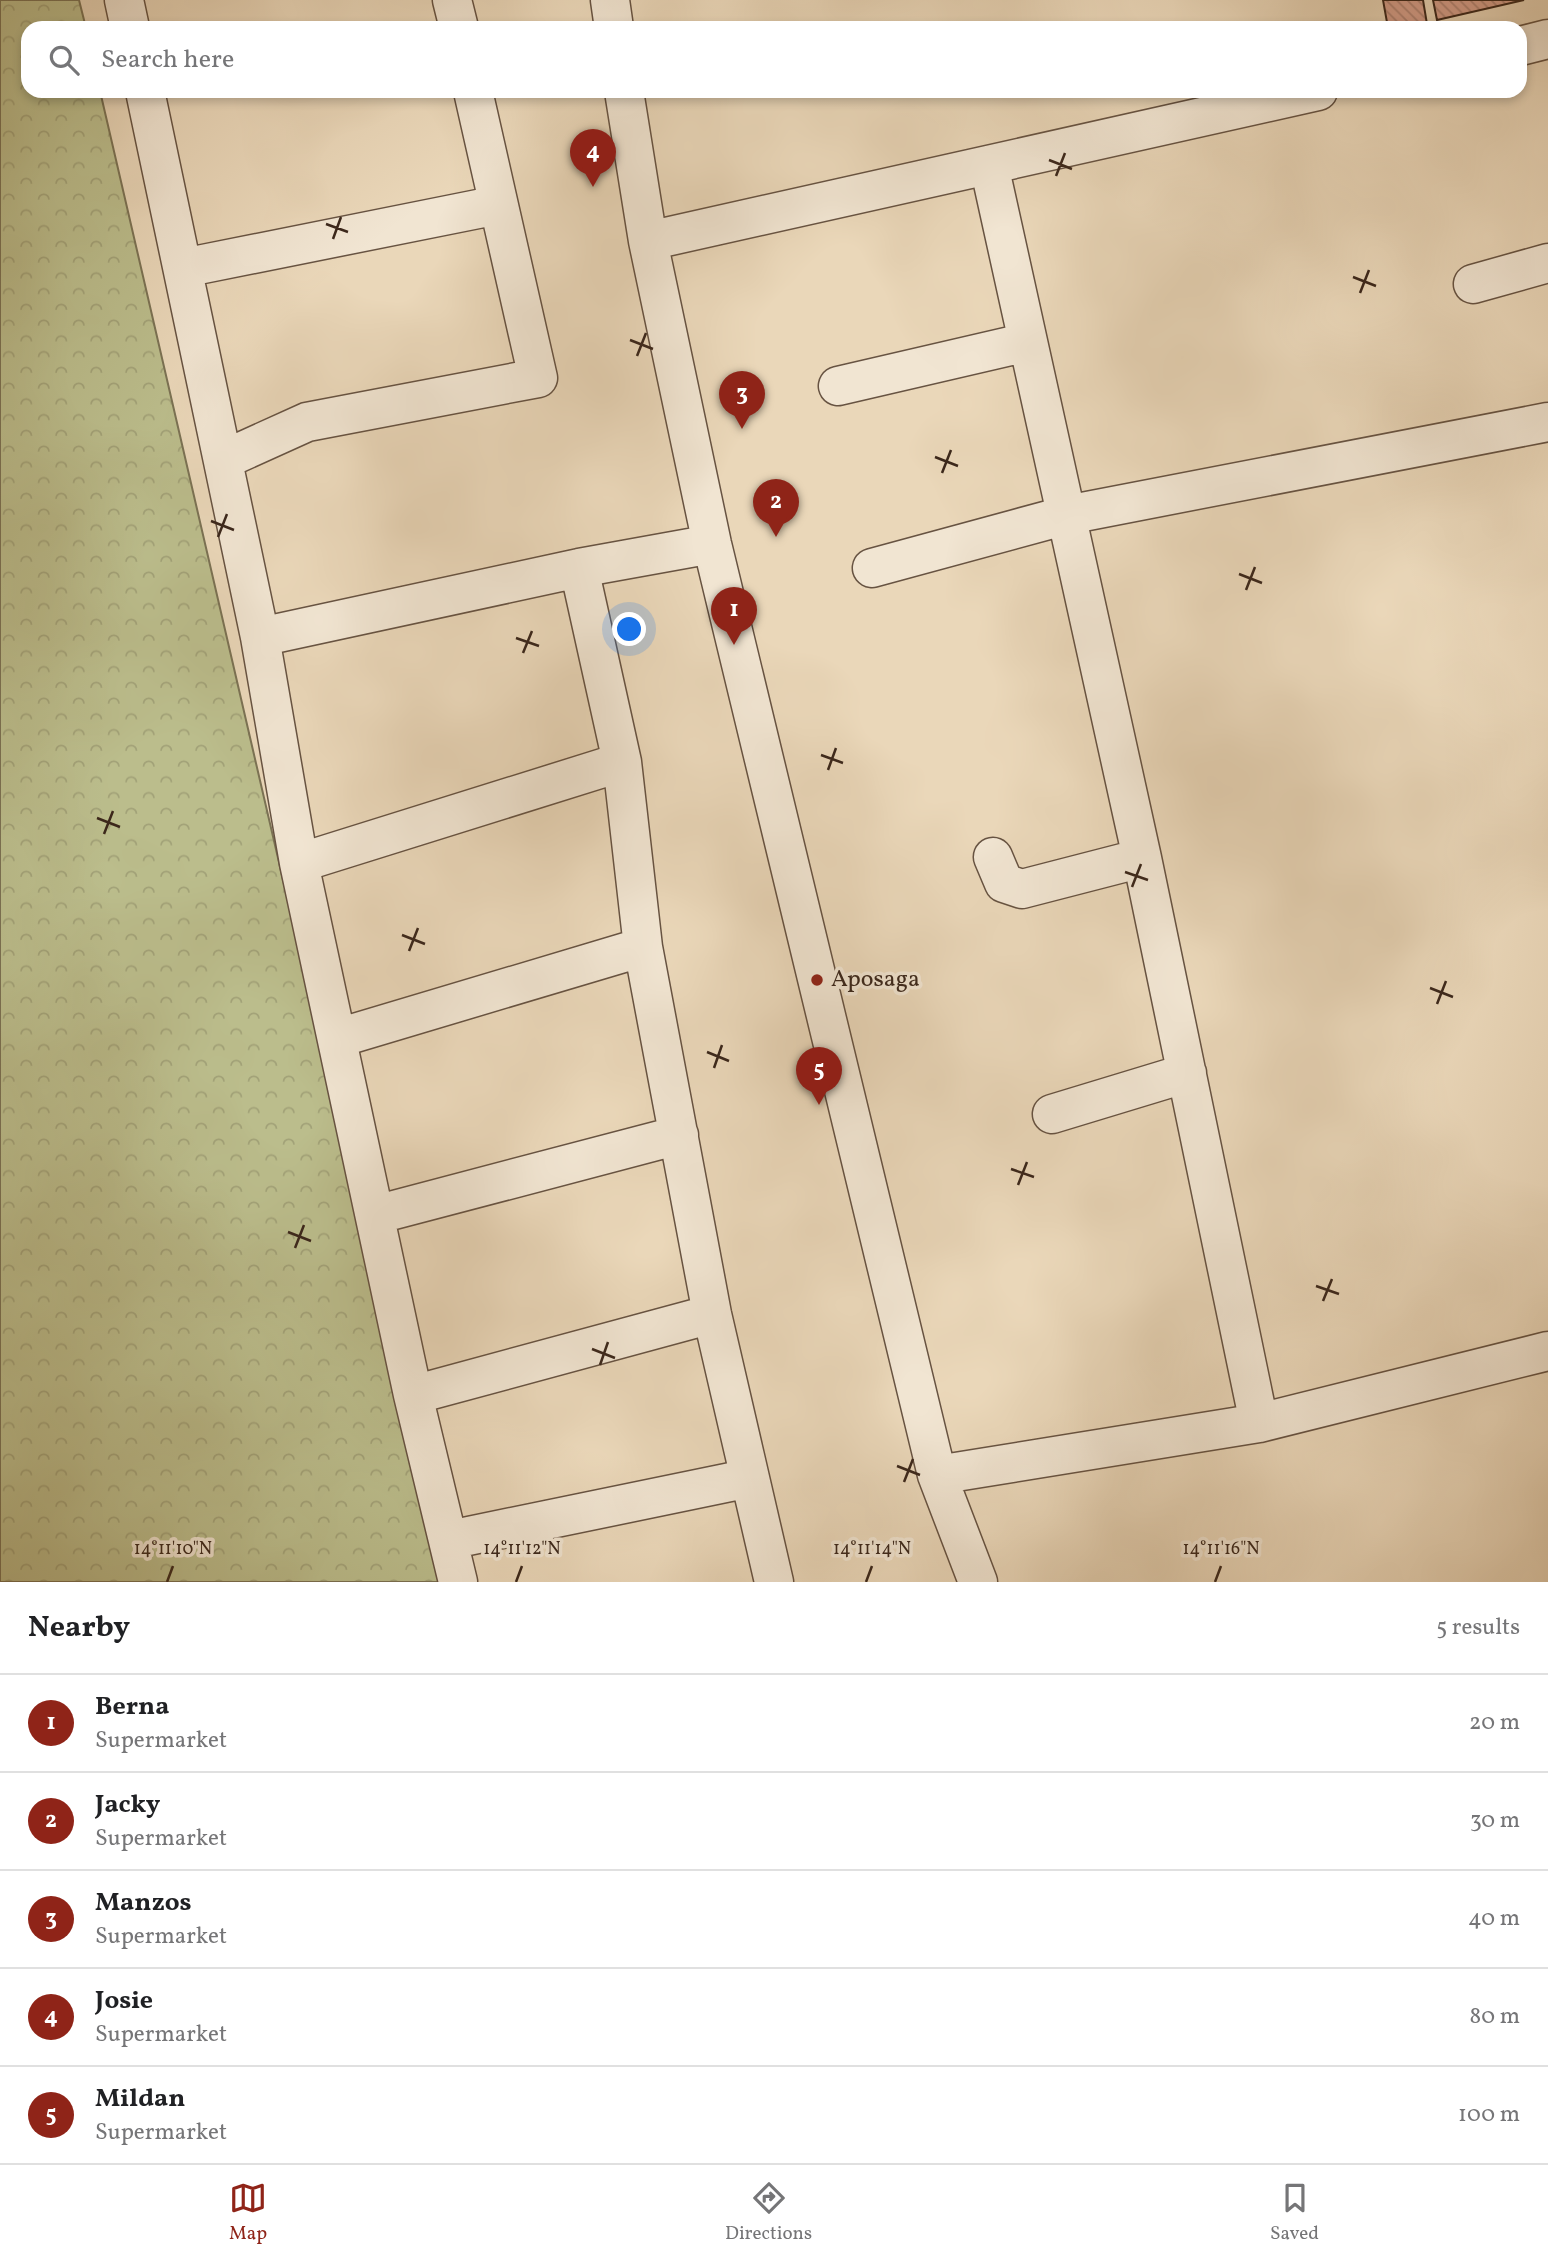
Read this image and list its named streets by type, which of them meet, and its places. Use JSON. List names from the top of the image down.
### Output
{
  "places": ["Aposaga"],
  "page": {
    "search": "Search here",
    "pins": [
      "4",
      "3",
      "2",
      "1",
      "5"
    ],
    "heading": ["Nearby", "5 results"],
    "list": [
      {
        "mark": "1",
        "name": "Berna",
        "note": "Supermarket",
        "value": "20 m"
      },
      {
        "mark": "2",
        "name": "Jacky",
        "note": "Supermarket",
        "value": "30 m"
      },
      {
        "mark": "3",
        "name": "Manzos",
        "note": "Supermarket",
        "value": "40 m"
      },
      {
        "mark": "4",
        "name": "Josie",
        "note": "Supermarket",
        "value": "80 m"
      },
      {
        "mark": "5",
        "name": "Mildan",
        "note": "Supermarket",
        "value": "100 m"
      }
    ],
    "nav": ["Map", "Directions", "Saved"]
  },
  "coordinates": [
    "14°11'10\"N",
    "14°11'12\"N",
    "14°11'14\"N",
    "14°11'16\"N"
  ]
}
